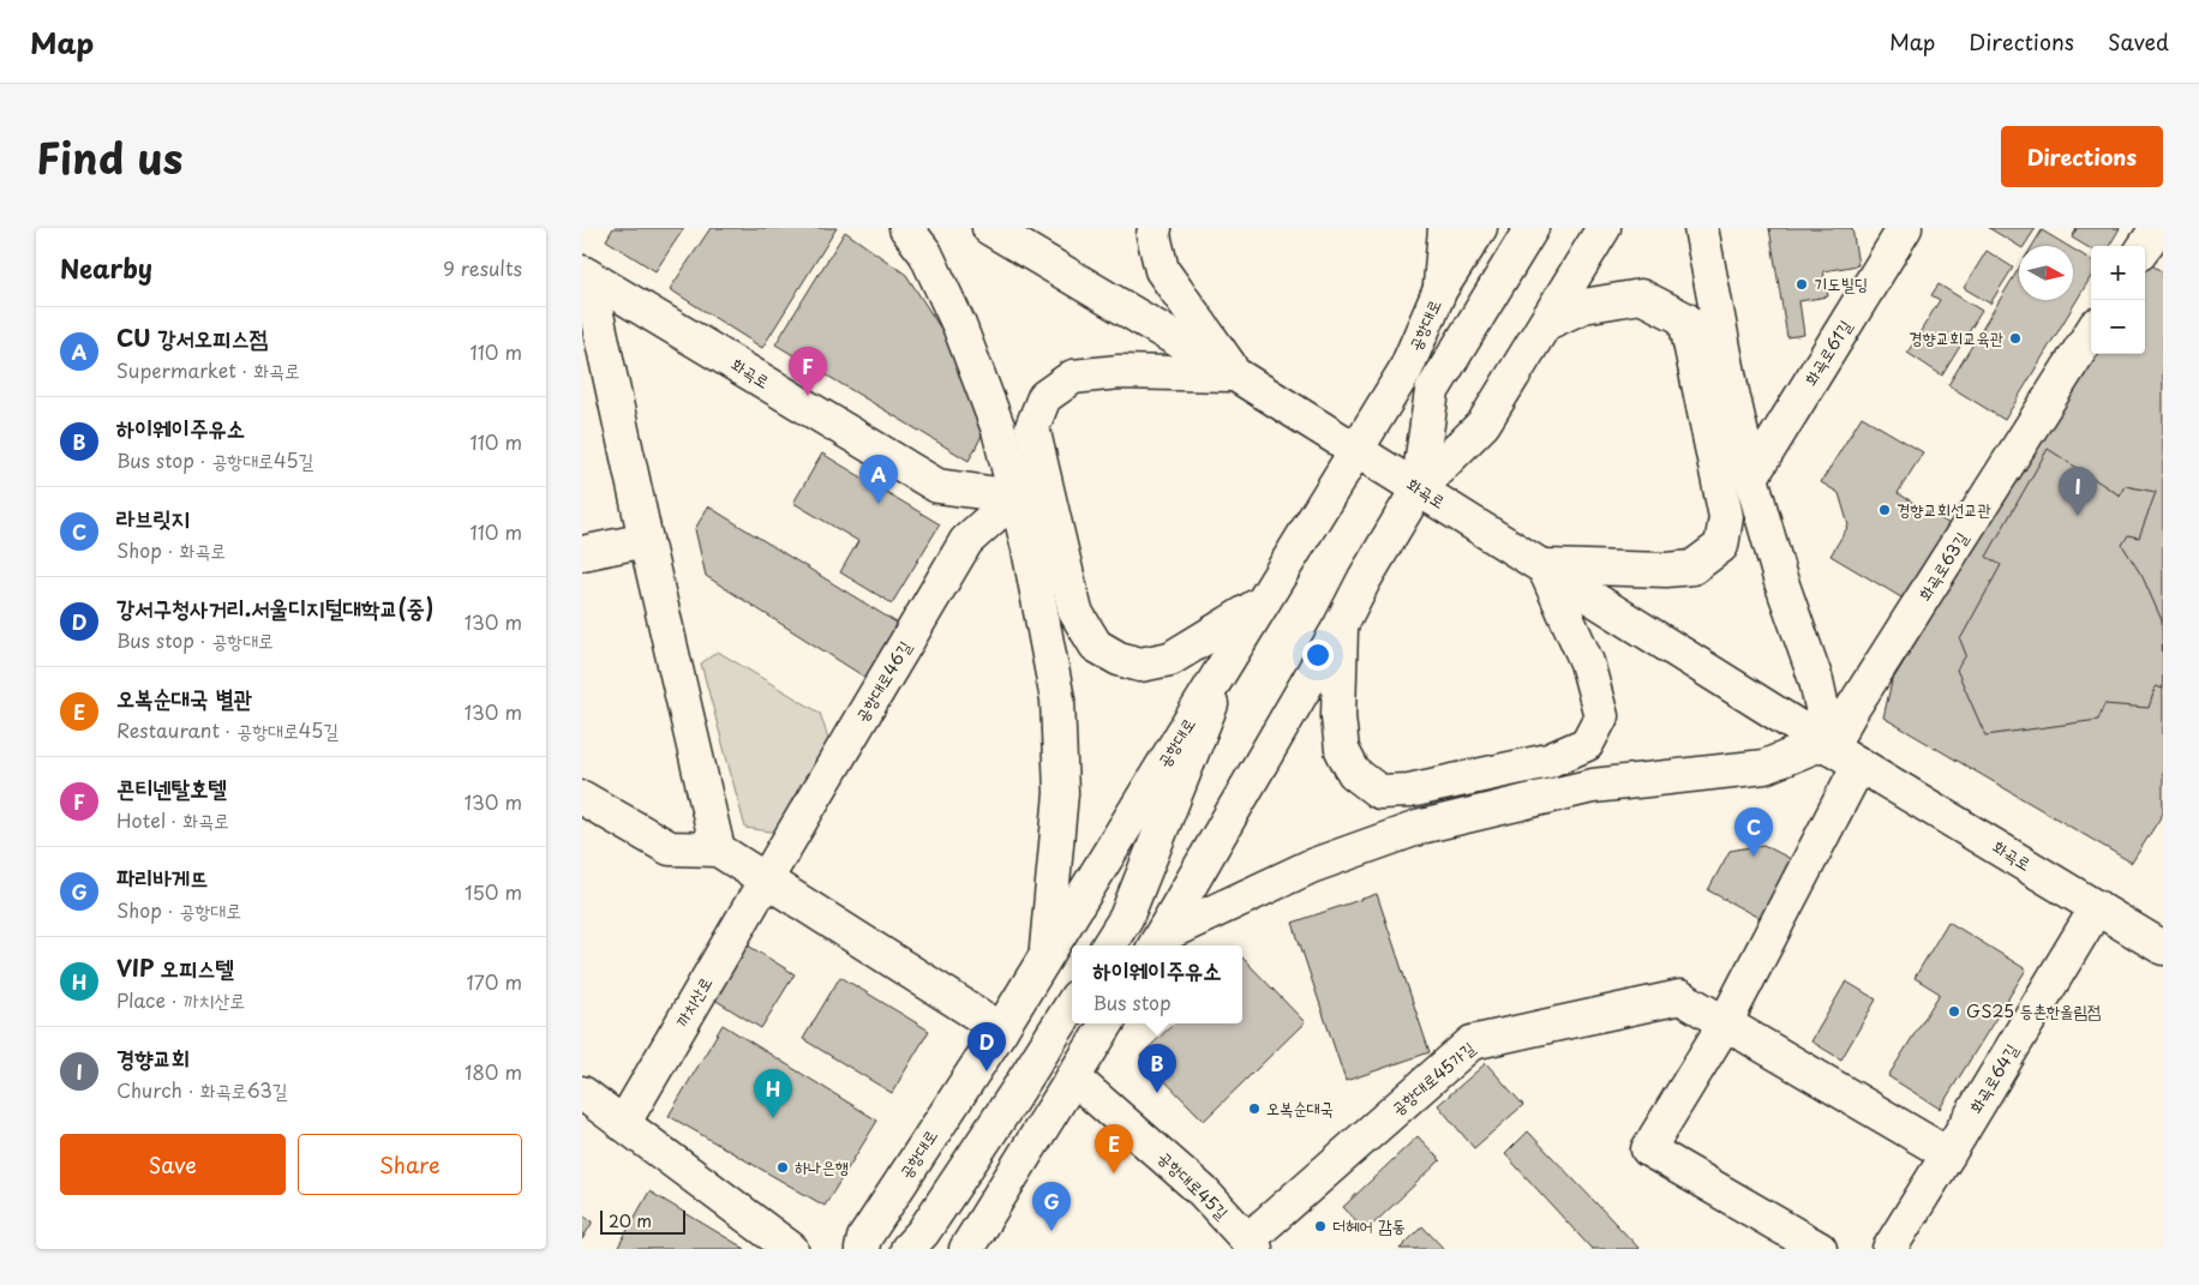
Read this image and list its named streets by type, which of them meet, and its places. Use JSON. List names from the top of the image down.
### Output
{
  "streets": {
    "main road": [
      "공항대로",
      "화곡로61길",
      "화곡로",
      "화곡로63길",
      "공항대로46길",
      "까치산로",
      "공항대로45가길",
      "화곡로64길",
      "공항대로45길"
    ]
  },
  "crossings": [
    ["공항대로", "화곡로"],
    ["화곡로", "화곡로63길"],
    ["화곡로", "공항대로46길"],
    ["화곡로", "화곡로64길"],
    ["공항대로46길", "까치산로"],
    ["공항대로45가길", "화곡로64길"],
    ["공항대로45가길", "공항대로45길"]
  ],
  "places": [
    "기도빌딩",
    "경향교회교육관",
    "경향교회선교관",
    "GS25 등촌한올림점",
    "오복순대국",
    "하나은행",
    "더헤어 감동"
  ],
  "scale_bar": "20 m",
  "north": "right",
  "page": {
    "header": "Map",
    "nav": ["Map", "Directions", "Saved"],
    "title": "Find us",
    "buttons": [
      "Directions",
      ["Save", "Share"]
    ],
    "heading": ["Nearby", "9 results"],
    "map_buttons": ["+", "−"],
    "list": [
      {
        "mark": "A",
        "name": "CU 강서오피스점",
        "note": "Supermarket · 화곡로",
        "value": "110 m"
      },
      {
        "mark": "B",
        "name": "하이웨이주유소",
        "note": "Bus stop · 공항대로45길",
        "value": "110 m"
      },
      {
        "mark": "C",
        "name": "라브릿지",
        "note": "Shop · 화곡로",
        "value": "110 m"
      },
      {
        "mark": "D",
        "name": "강서구청사거리.서울디지털대학교(중)",
        "note": "Bus stop · 공항대로",
        "value": "130 m"
      },
      {
        "mark": "E",
        "name": "오복순대국 별관",
        "note": "Restaurant · 공항대로45길",
        "value": "130 m"
      },
      {
        "mark": "F",
        "name": "콘티넨탈호텔",
        "note": "Hotel · 화곡로",
        "value": "130 m"
      },
      {
        "mark": "G",
        "name": "파리바게뜨",
        "note": "Shop · 공항대로",
        "value": "150 m"
      },
      {
        "mark": "H",
        "name": "VIP 오피스텔",
        "note": "Place · 까치산로",
        "value": "170 m"
      },
      {
        "mark": "I",
        "name": "경향교회",
        "note": "Church · 화곡로63길",
        "value": "180 m"
      }
    ],
    "pins": [
      "F",
      "A",
      "I",
      "C",
      "D",
      "B",
      "H",
      "E",
      "G"
    ],
    "popup": ["하이웨이주유소", "Bus stop"],
    "scale": "20 m"
  }
}
